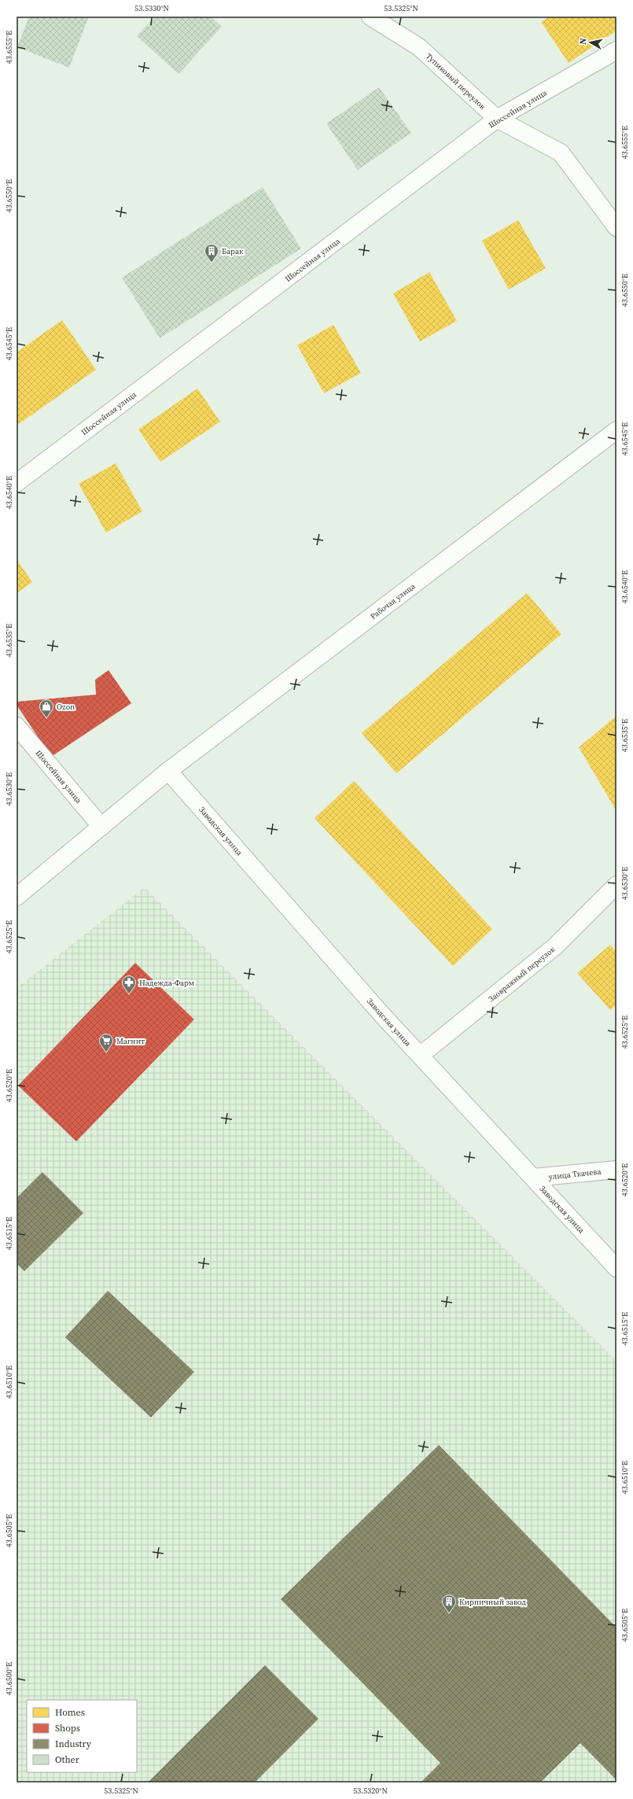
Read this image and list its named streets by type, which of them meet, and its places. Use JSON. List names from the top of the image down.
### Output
{
  "streets": {
    "street": [
      "Тупиковый переулок",
      "Шоссейная улица",
      "Рабочая улица",
      "Заводская улица",
      "Заовражный переулок",
      "улица Ткачева"
    ]
  },
  "crossings": [
    ["Тупиковый переулок", "Шоссейная улица"],
    ["Рабочая улица", "Заводская улица"],
    ["Заводская улица", "Заовражный переулок"],
    ["Заводская улица", "улица Ткачева"]
  ],
  "places": {
    "building": ["Барак", "Кирпичный завод"],
    "shop": ["Ozon"],
    "pharmacy": ["Надежда-Фарм"],
    "supermarket": ["Магнит"]
  },
  "legend": [
    "Homes",
    "Shops",
    "Industry",
    "Other"
  ],
  "north": "left",
  "coordinates": [
    "53.5330°N",
    "53.5325°N",
    "43.6555°E",
    "43.6550°E",
    "43.6545°E",
    "43.6540°E",
    "43.6535°E",
    "43.6530°E",
    "43.6525°E",
    "43.6520°E",
    "43.6515°E",
    "43.6510°E",
    "43.6505°E",
    "43.6500°E",
    "53.5320°N"
  ]
}
